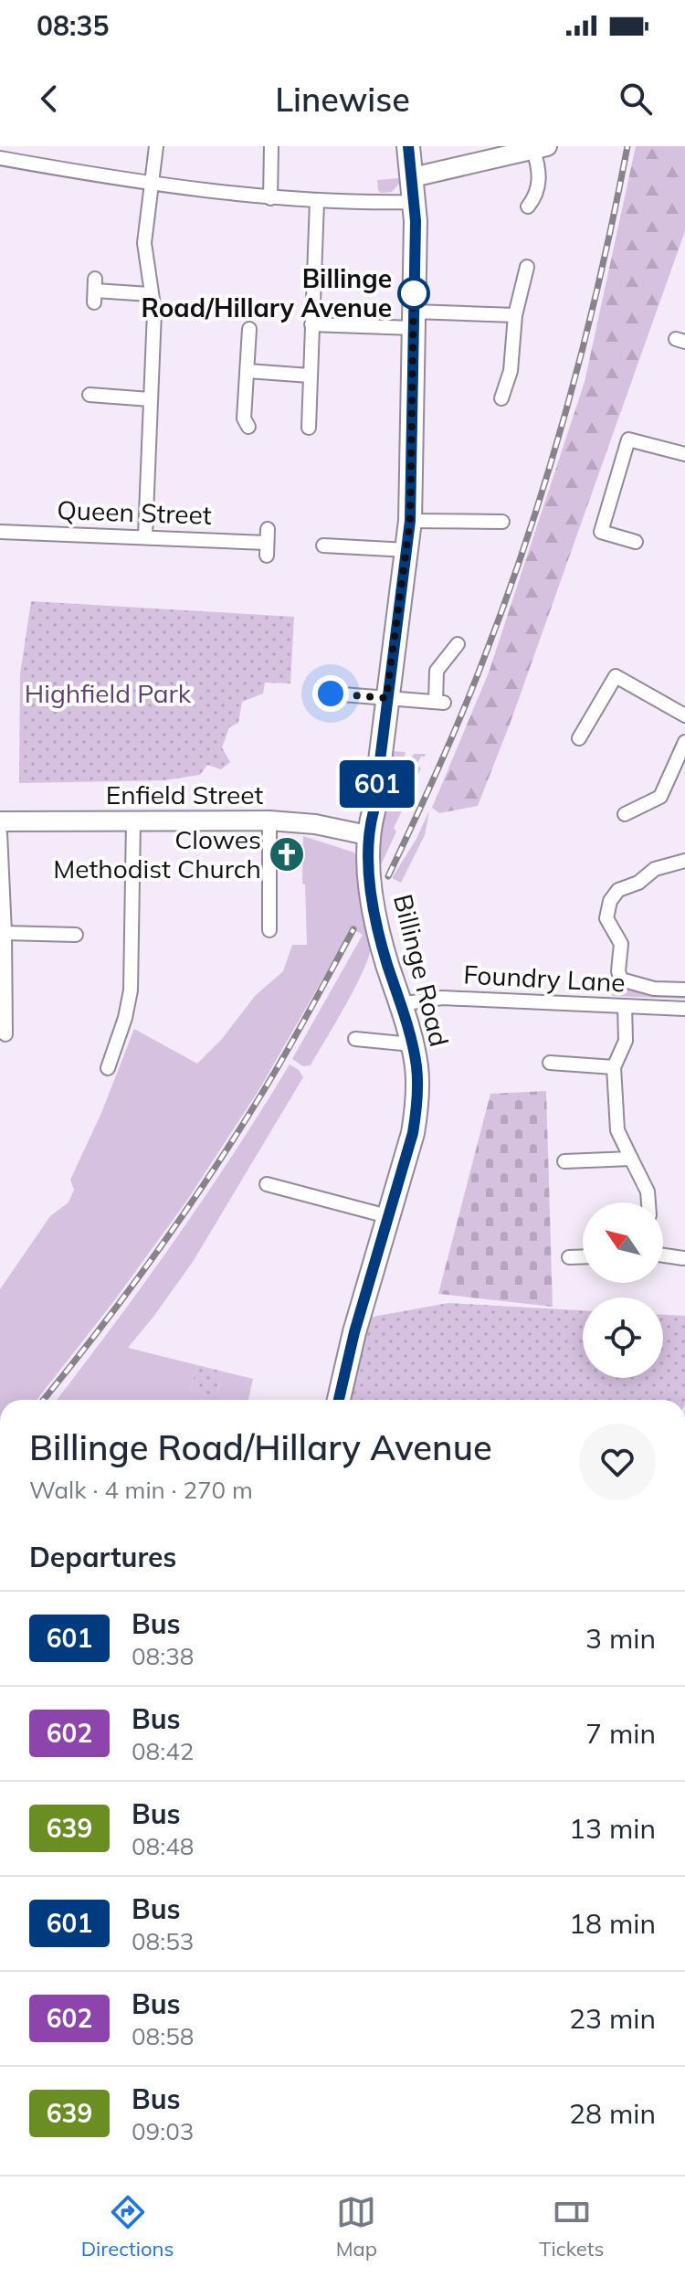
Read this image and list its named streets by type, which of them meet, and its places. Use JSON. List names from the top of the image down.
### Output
{
  "streets": {
    "main road": ["Billinge Road"],
    "street": ["Queen Street", "Enfield Street", "Foundry Lane"]
  },
  "crossings": [
    ["Enfield Street", "Billinge Road"],
    ["Billinge Road", "Foundry Lane"]
  ],
  "parks": ["Highfield Park"],
  "places": {
    "other": ["Billinge Road/Hillary Avenue"],
    "church": ["Clowes Methodist Church"]
  },
  "lines": ["bus line 601"],
  "north": "top left",
  "page": {
    "status": "08:35",
    "header": "Linewise",
    "on_map": "601",
    "heading": [
      ["Billinge Road/Hillary Avenue", "Walk · 4 min · 270 m"],
      "Departures"
    ],
    "list": [
      {
        "mark": "601",
        "name": "Bus",
        "note": "08:38",
        "value": "3 min"
      },
      {
        "mark": "602",
        "name": "Bus",
        "note": "08:42",
        "value": "7 min"
      },
      {
        "mark": "639",
        "name": "Bus",
        "note": "08:48",
        "value": "13 min"
      },
      {
        "mark": "601",
        "name": "Bus",
        "note": "08:53",
        "value": "18 min"
      },
      {
        "mark": "602",
        "name": "Bus",
        "note": "08:58",
        "value": "23 min"
      },
      {
        "mark": "639",
        "name": "Bus",
        "note": "09:03",
        "value": "28 min"
      }
    ],
    "tabs": ["Directions", "Map", "Tickets"]
  }
}
